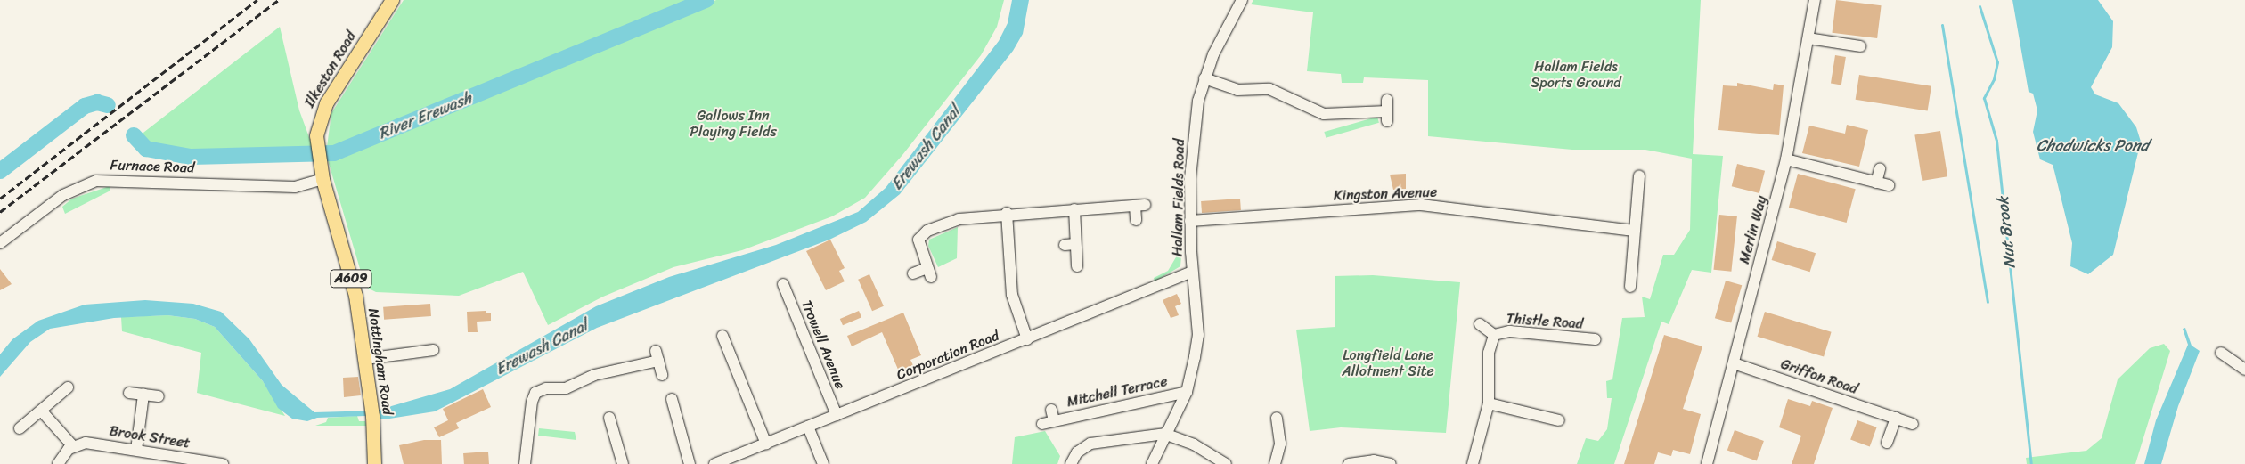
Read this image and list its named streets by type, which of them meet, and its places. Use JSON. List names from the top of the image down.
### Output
{
  "streets": {
    "main road": ["Ilkeston Road", "A609", "Nottingham Road"],
    "street": [
      "Furnace Road",
      "Kingston Avenue",
      "Hallam Fields Road",
      "Merlin Way",
      "Thistle Road",
      "Trowell Avenue",
      "Corporation Road",
      "Griffon Road",
      "Mitchell Terrace",
      "Brook Street"
    ]
  },
  "crossings": [
    ["Ilkeston Road", "Nottingham Road"],
    ["Furnace Road", "Nottingham Road"],
    ["Kingston Avenue", "Hallam Fields Road"],
    ["Hallam Fields Road", "Corporation Road"],
    ["Hallam Fields Road", "Mitchell Terrace"],
    ["Merlin Way", "Griffon Road"],
    ["Trowell Avenue", "Corporation Road"]
  ],
  "water": [
    "River Erewash",
    "Chadwicks Pond",
    "Erewash Canal",
    "Nut Brook"
  ],
  "parks": ["Hallam Fields Sports Ground", "Gallows Inn Playing Fields", "Longfield Lane Allotment Site"]
}
